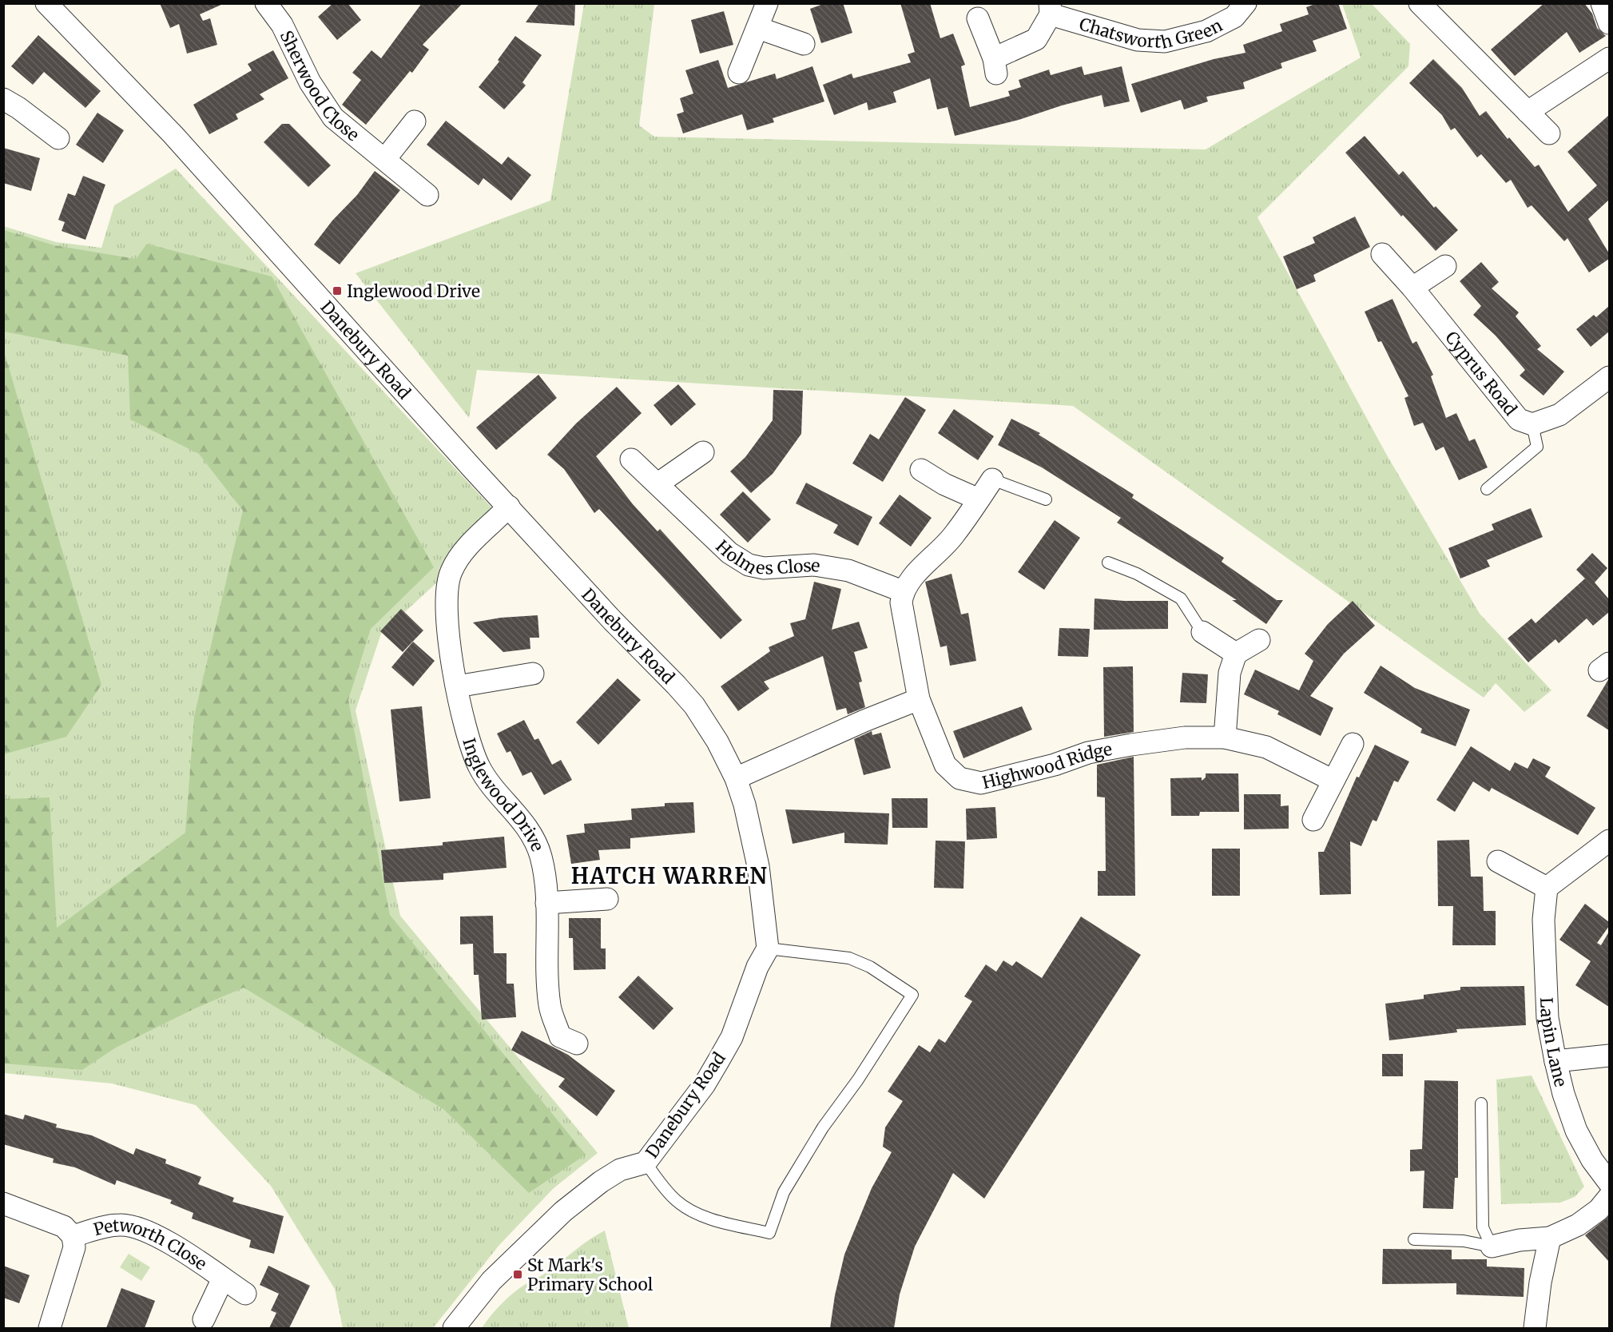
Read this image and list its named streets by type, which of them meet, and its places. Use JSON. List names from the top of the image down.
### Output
{
  "streets": {
    "street": [
      "Chatsworth Green",
      "Sherwood Close",
      "Danebury Road",
      "Cyprus Road",
      "Holmes Close",
      "Highwood Ridge",
      "Inglewood Drive",
      "Lapin Lane",
      "Petworth Close"
    ]
  },
  "crossings": [
    ["Danebury Road", "Inglewood Drive"],
    ["Holmes Close", "Highwood Ridge"]
  ],
  "districts": ["HATCH WARREN"],
  "places": {
    "transit": ["Inglewood Drive", "St Mark's Primary School"]
  }
}
